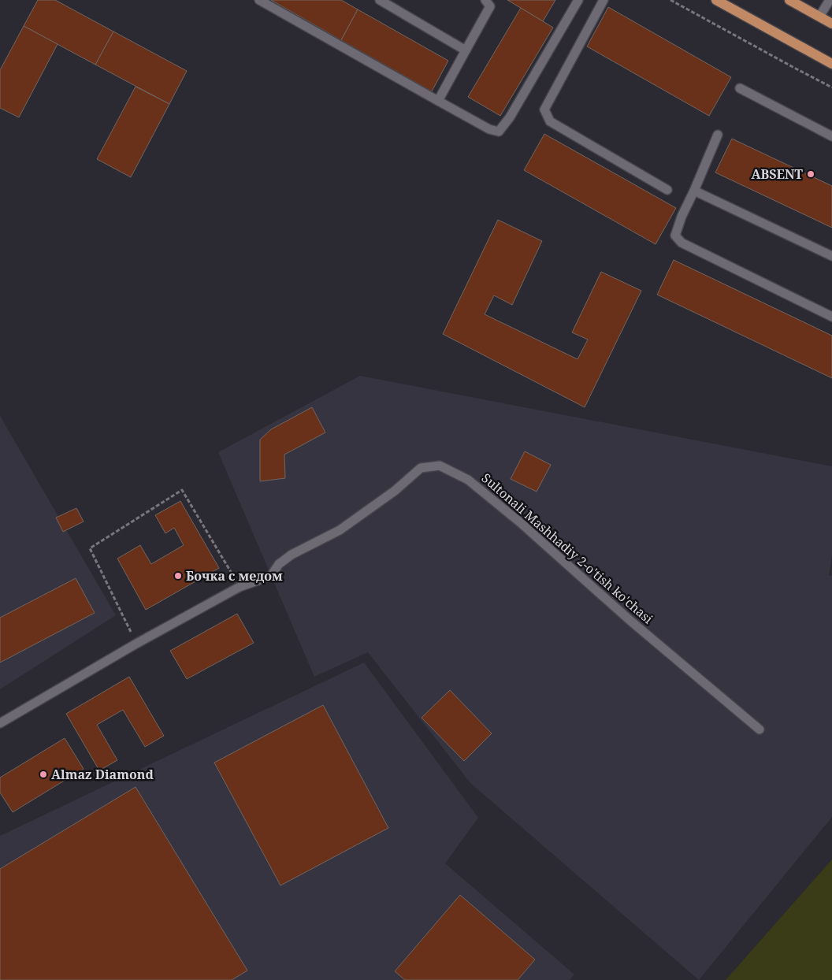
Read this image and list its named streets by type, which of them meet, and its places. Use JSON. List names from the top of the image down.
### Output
{
  "streets": {
    "lane": ["Sultonali Mashhadiy 2-o'tish ko'chasi"]
  },
  "places": ["ABSENT", "Бочка с медом", "Almaz Diamond"]
}
